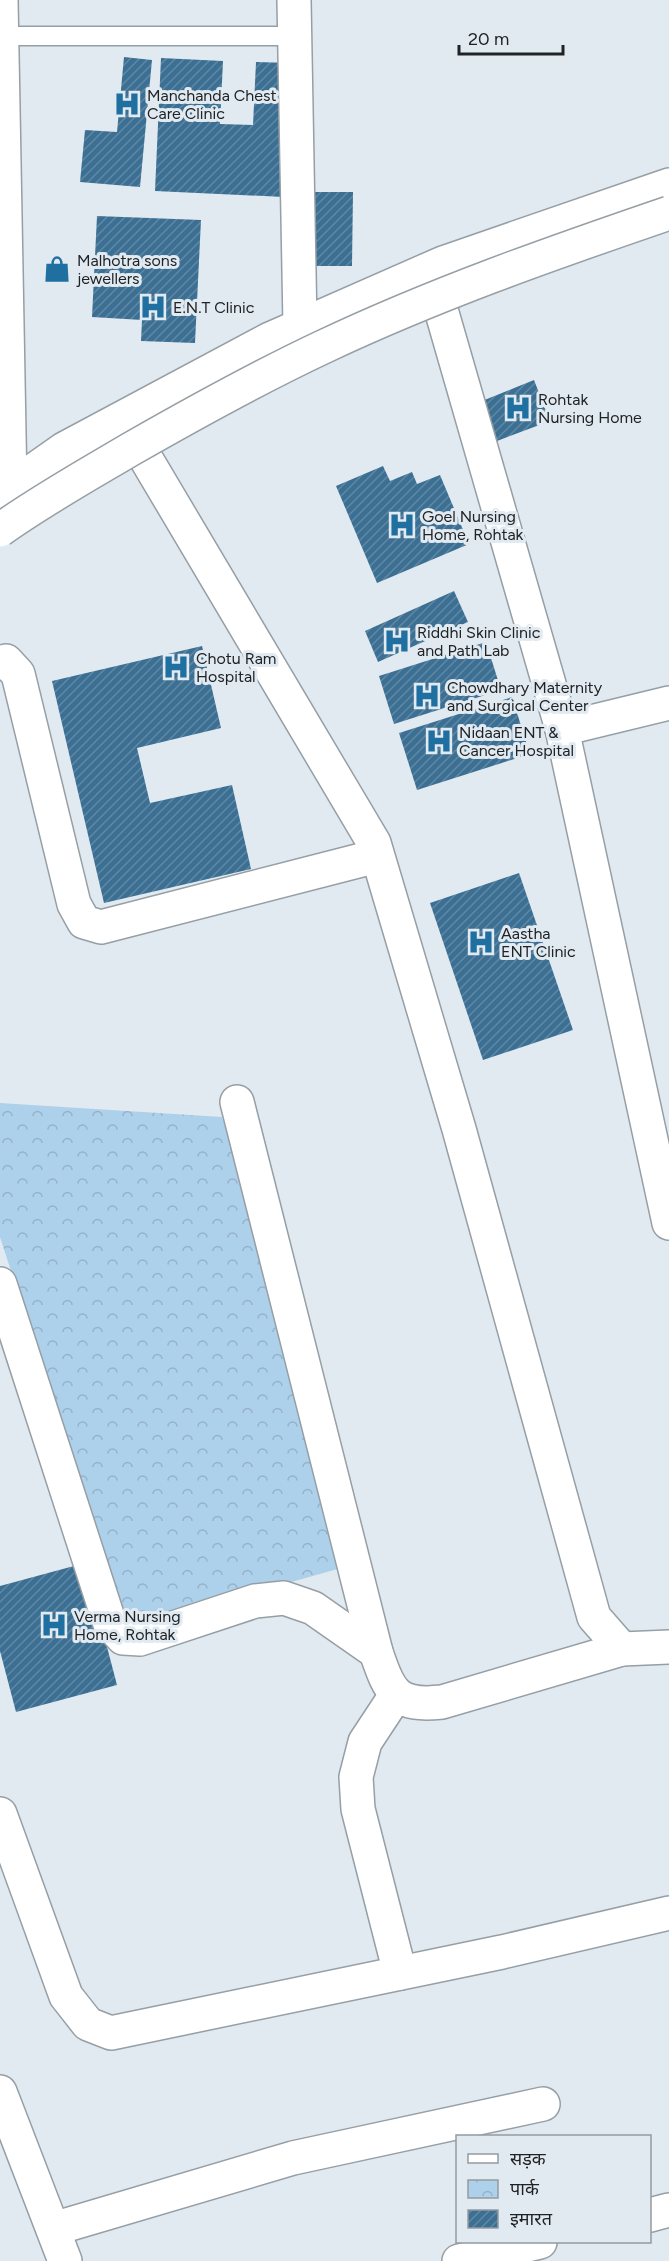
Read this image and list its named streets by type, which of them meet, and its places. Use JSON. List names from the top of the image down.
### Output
{
  "places": {
    "hospital": [
      "Manchanda Chest Care Clinic",
      "E.N.T Clinic",
      "Rohtak Nursing Home",
      "Goel Nursing Home, Rohtak",
      "Riddhi Skin Clinic and Path Lab",
      "Chotu Ram Hospital",
      "Chowdhary Maternity and Surgical Center",
      "Nidaan ENT & Cancer Hospital",
      "Aastha ENT Clinic",
      "Verma Nursing Home, Rohtak"
    ],
    "shop": ["Malhotra sons jewellers"]
  },
  "legend": ["सड़क", "पार्क", "इमारत"],
  "scale_bar": "20 m"
}
